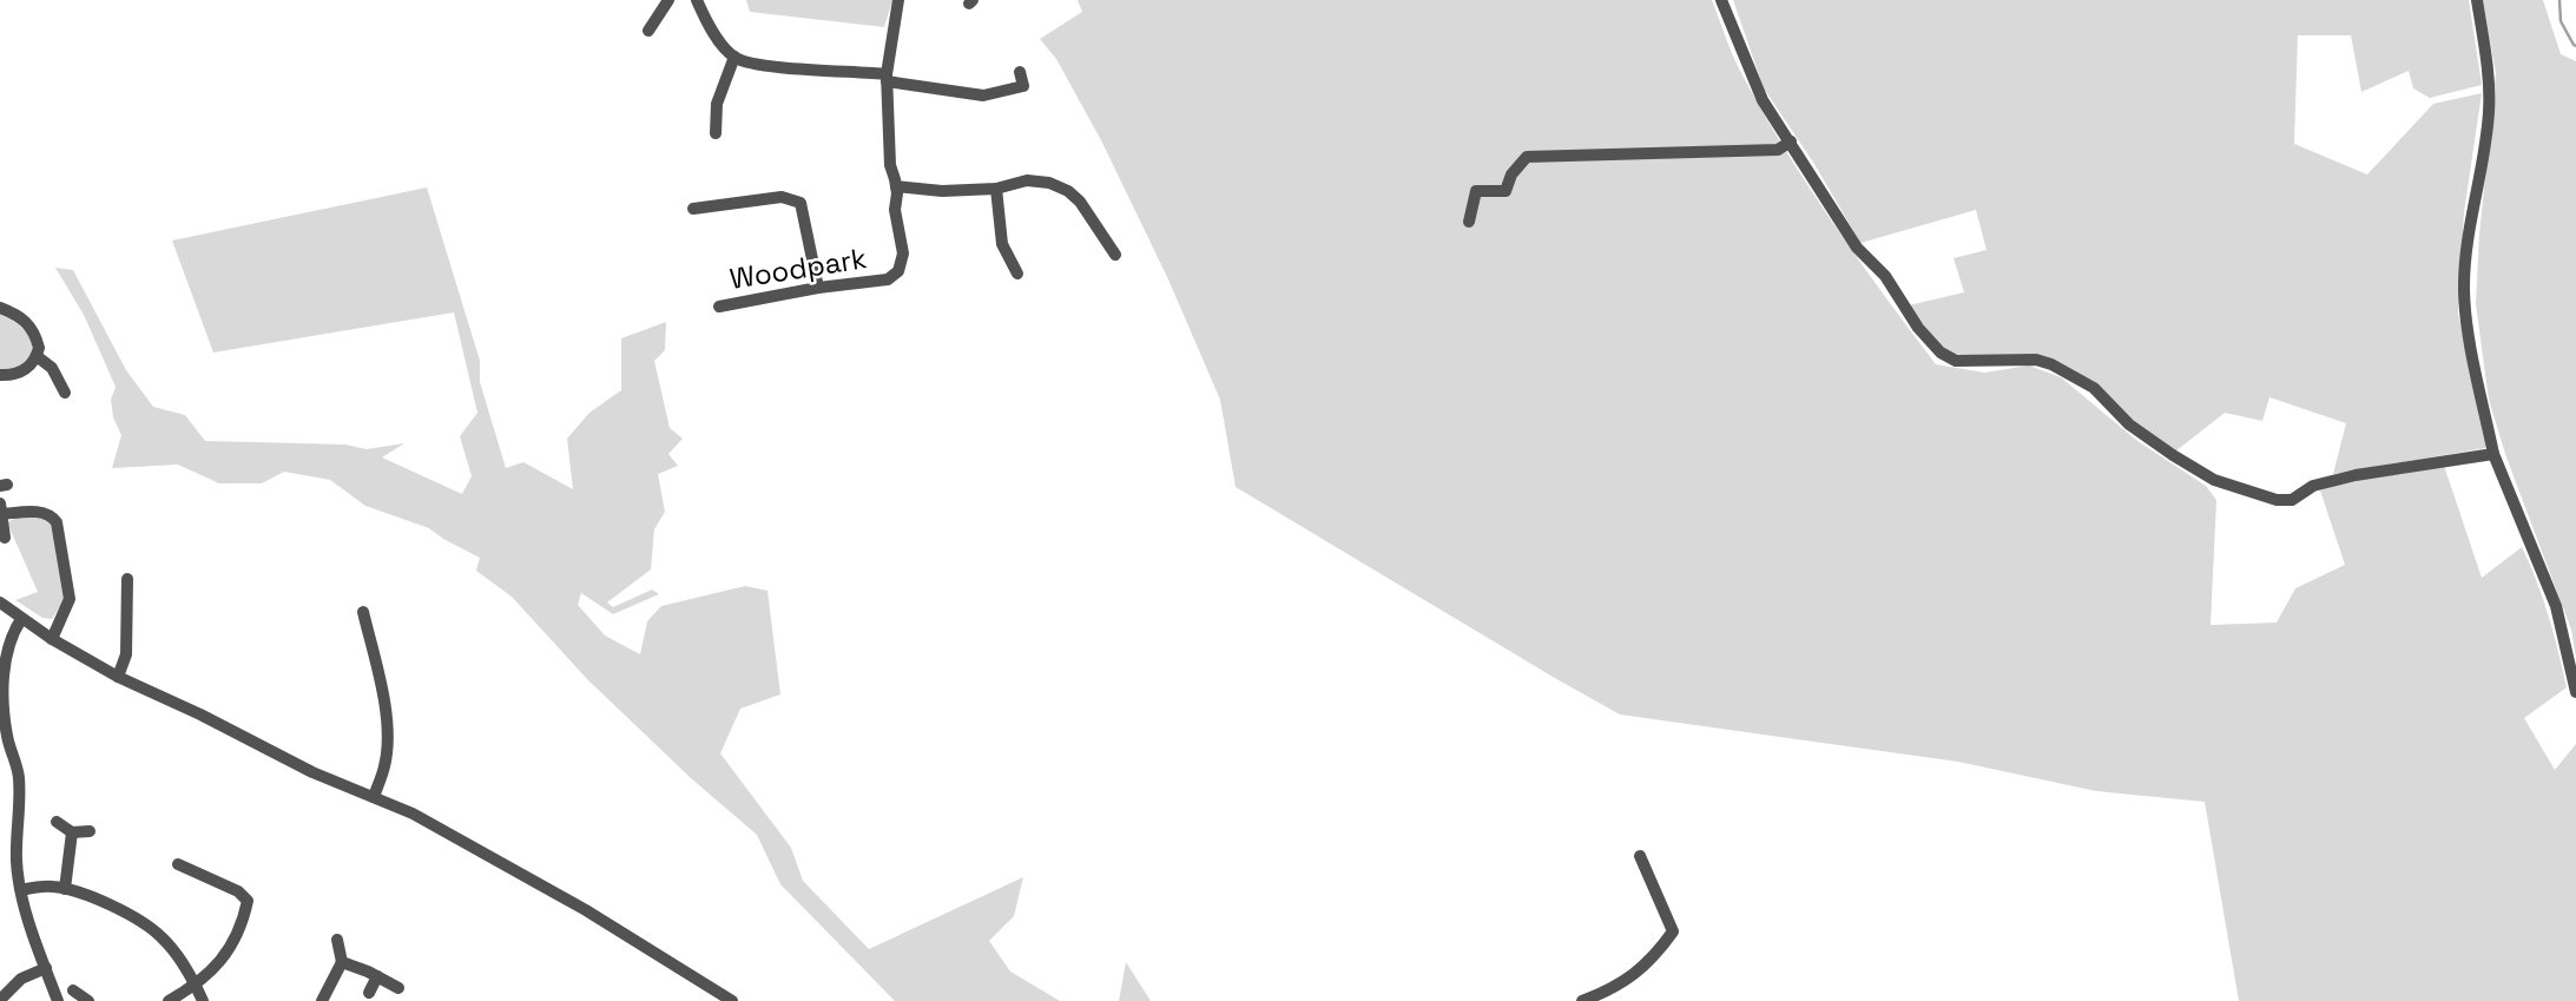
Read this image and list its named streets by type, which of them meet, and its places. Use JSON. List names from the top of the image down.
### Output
{
  "streets": {
    "street": ["Woodpark"]
  }
}
